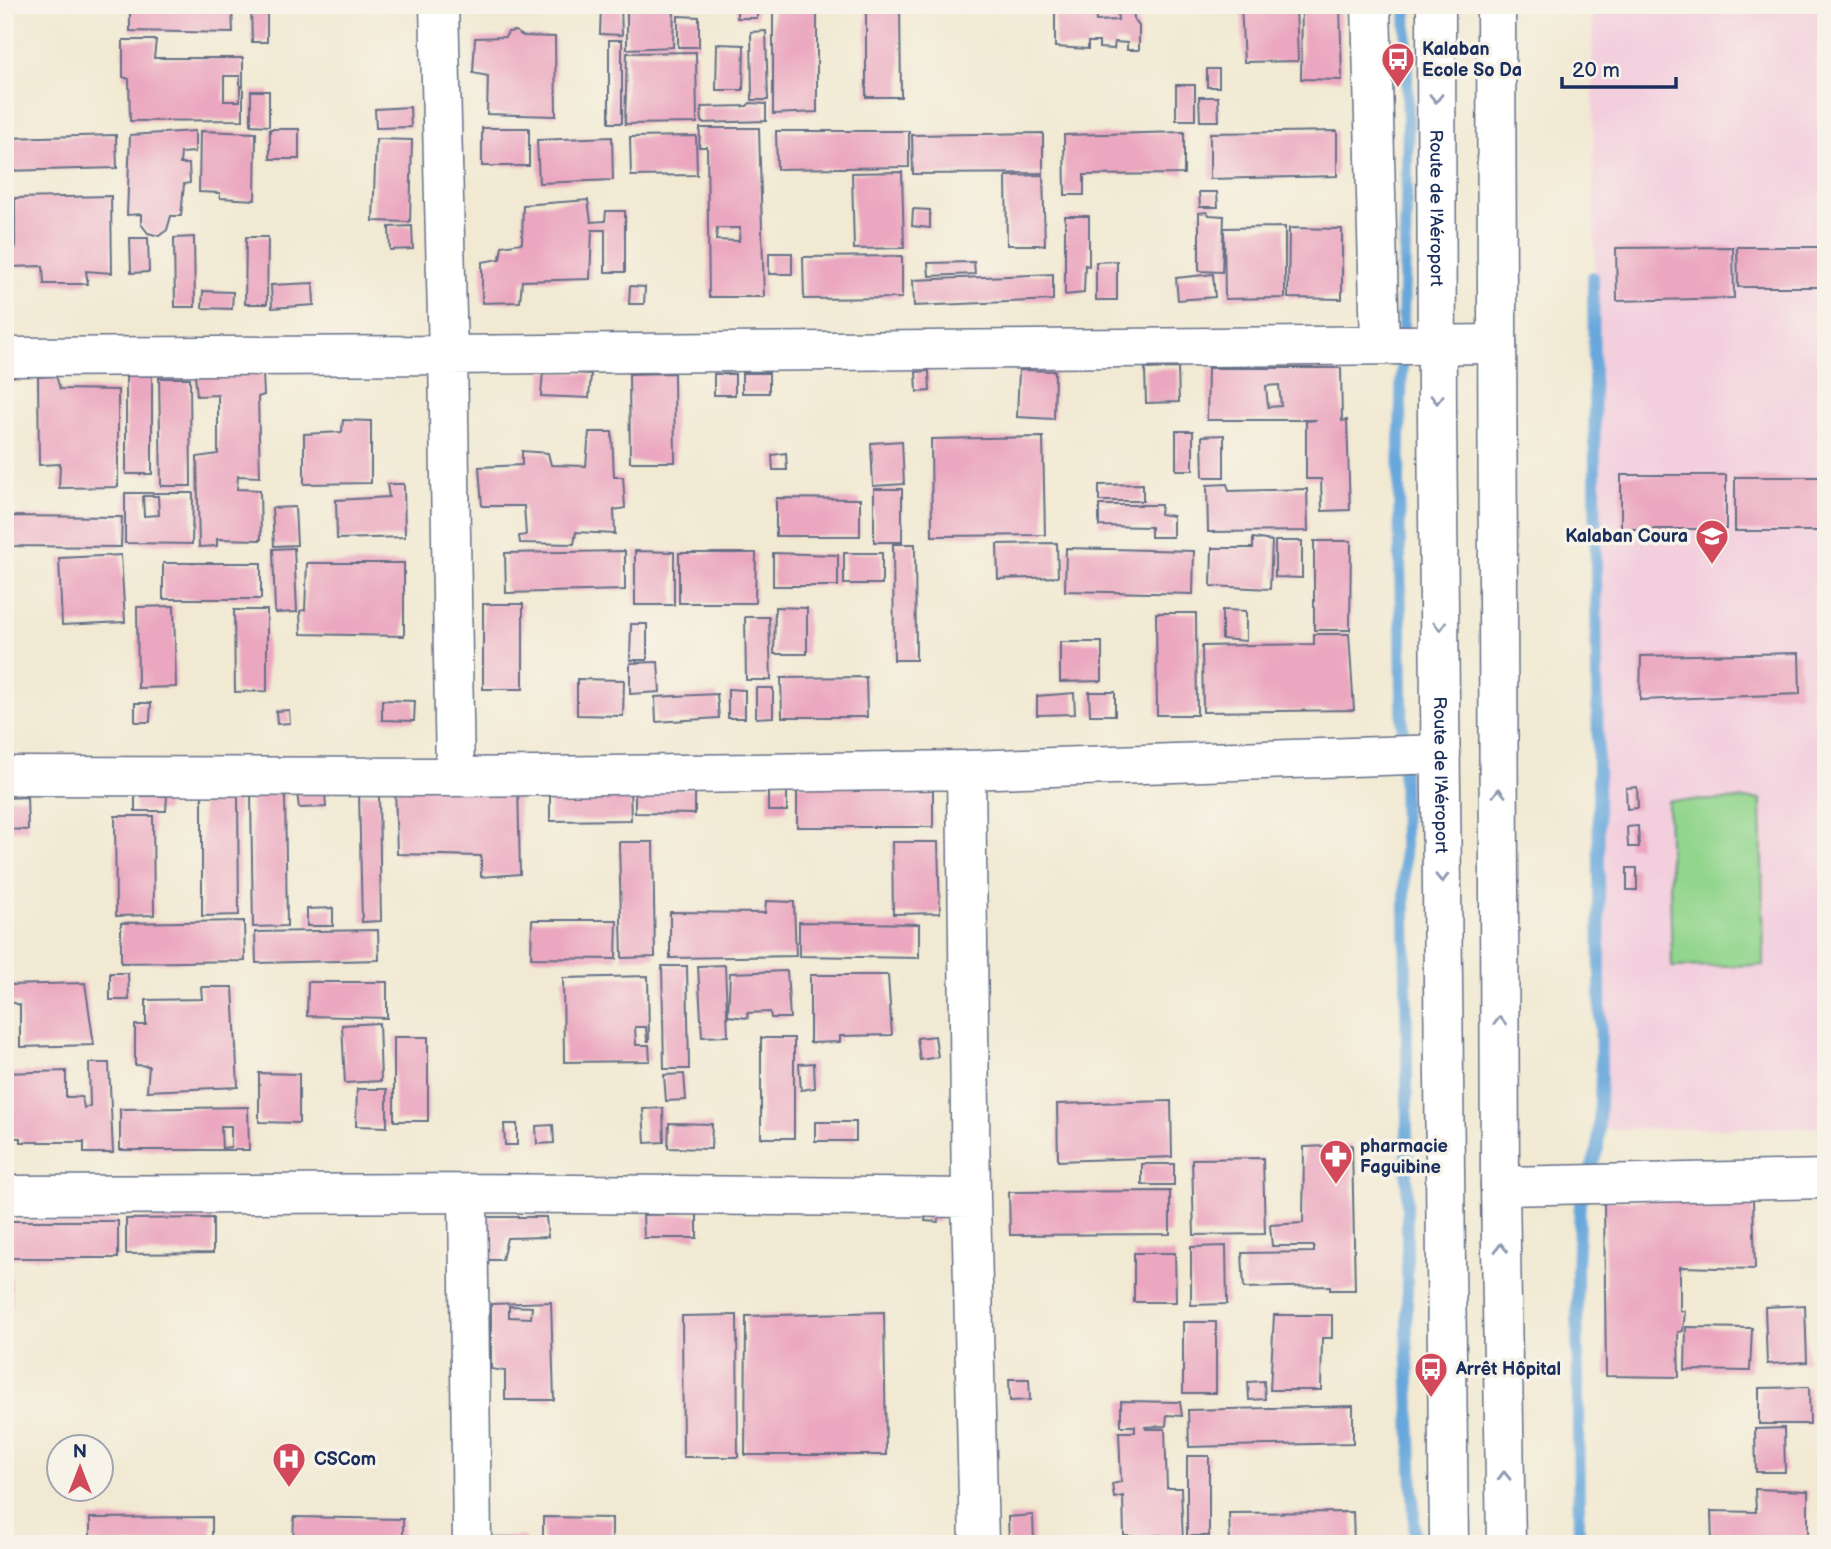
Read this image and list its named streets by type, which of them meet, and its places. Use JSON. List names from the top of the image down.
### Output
{
  "streets": {
    "main road": ["Route de l'Aéroport"]
  },
  "places": {
    "bus stop": ["Kalaban Ecole So Da", "Arrêt Hôpital"],
    "school or university": ["Kalaban Coura"],
    "pharmacy": ["pharmacie Faguibine"],
    "hospital": ["CSCom"]
  },
  "scale_bar": "20 m",
  "north": "top"
}
